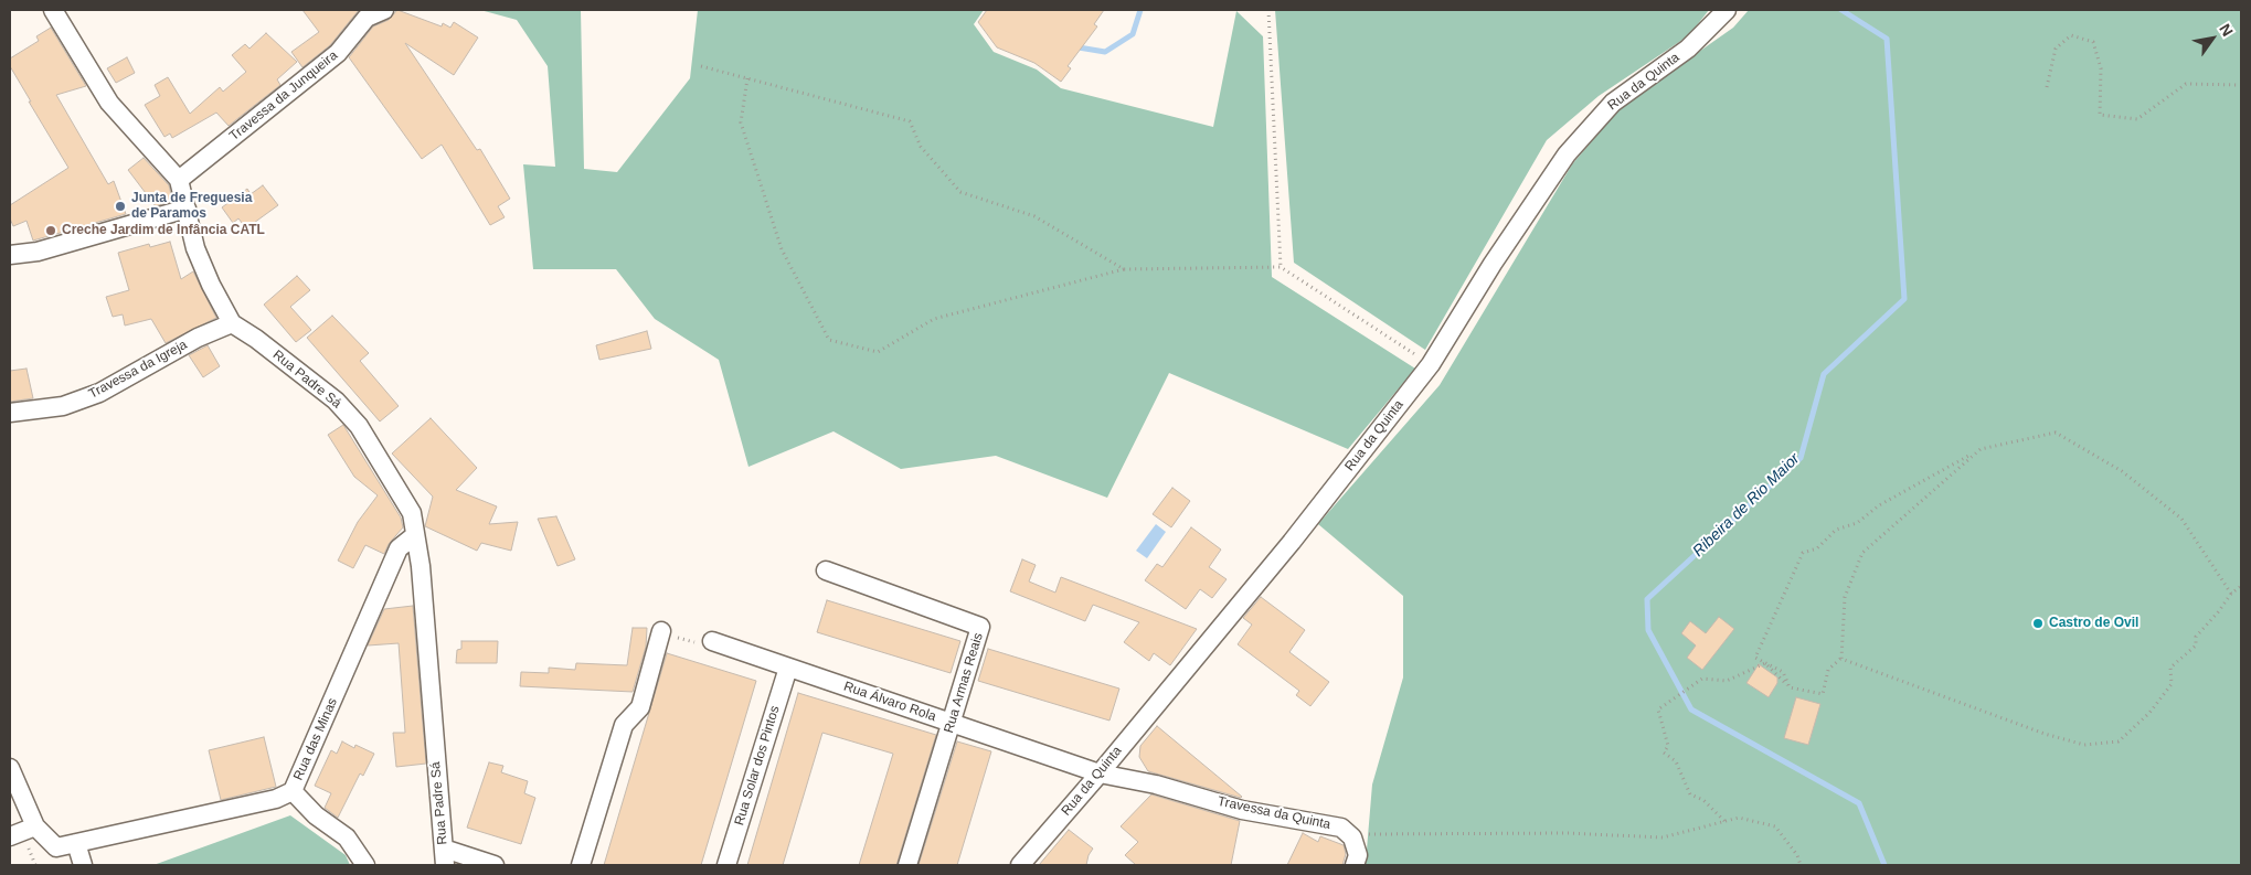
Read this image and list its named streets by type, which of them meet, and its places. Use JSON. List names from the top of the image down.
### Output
{
  "streets": {
    "street": [
      "Rua da Quinta",
      "Travessa da Junqueira",
      "Travessa da Igreja",
      "Rua Padre Sá",
      "Rua Armas Reais",
      "Rua Álvaro Rola",
      "Rua das Minas",
      "Rua Solar dos Pintos",
      "Travessa da Quinta"
    ]
  },
  "crossings": [
    ["Rua da Quinta", "Rua Álvaro Rola"],
    ["Rua da Quinta", "Travessa da Quinta"],
    ["Travessa da Igreja", "Rua Padre Sá"],
    ["Rua Padre Sá", "Rua das Minas"],
    ["Rua Armas Reais", "Rua Álvaro Rola"],
    ["Rua Álvaro Rola", "Rua Solar dos Pintos"],
    ["Rua Álvaro Rola", "Travessa da Quinta"]
  ],
  "water": ["Ribeira de Rio Maior"],
  "places": ["Junta de Freguesia de Paramos", "Creche Jardim de Infância CATL", "Castro de Ovil"],
  "north": "top right"
}
